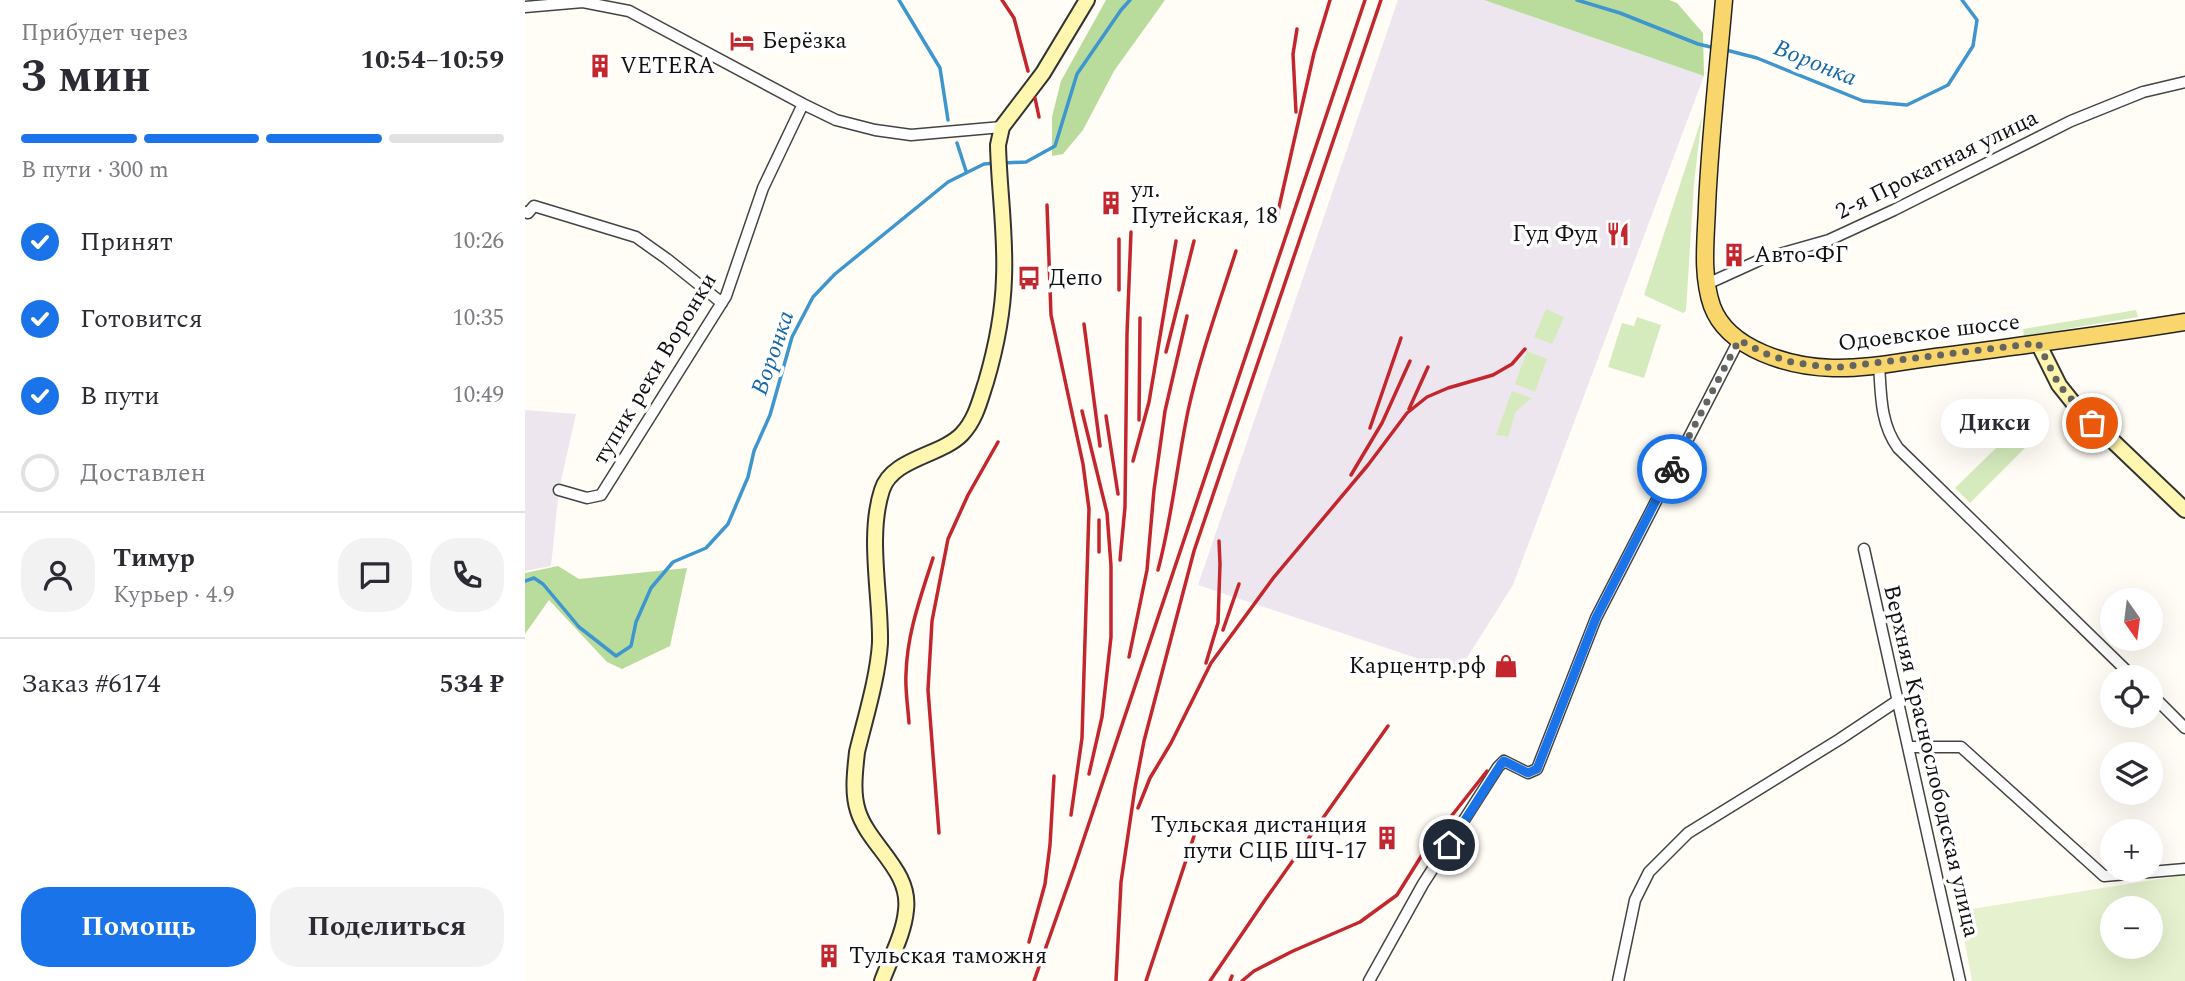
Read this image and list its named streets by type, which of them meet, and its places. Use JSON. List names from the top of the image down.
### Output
{
  "streets": {
    "main road": ["Одоевское шоссе"],
    "street": ["2-я Прокатная улица", "тупик реки Воронки", "Верхняя Краснослободская улица"]
  },
  "crossings": [
    ["2-я Прокатная улица", "Одоевское шоссе"]
  ],
  "water": ["Воронка"],
  "places": {
    "hotel": ["Берёзка"],
    "building": [
      "VETERA",
      "ул. Путейская, 18",
      "Авто-ФГ",
      "Тульская дистанция пути СЦБ ШЧ-17",
      "Тульская таможня"
    ],
    "restaurant": ["Гуд Фуд"],
    "bus stop": ["Депо"],
    "other": ["Дикси"],
    "shop": ["Карцентр.рф"]
  },
  "north": "bottom",
  "page": {
    "heading": ["3 мин", "Прибудет через", "10:54–10:59"],
    "panel": [
      "Тимур",
      "Курьер · 4.9",
      "Заказ #6174",
      "534 ₽"
    ],
    "bar": "В пути · 300 m",
    "list": [
      ["Принят", "10:26"],
      ["Готовится", "10:35"],
      ["В пути", "10:49"],
      "Доставлен"
    ],
    "bubble": "Дикси",
    "map_buttons": ["+", "−"],
    "buttons": ["Помощь", "Поделиться"]
  }
}
